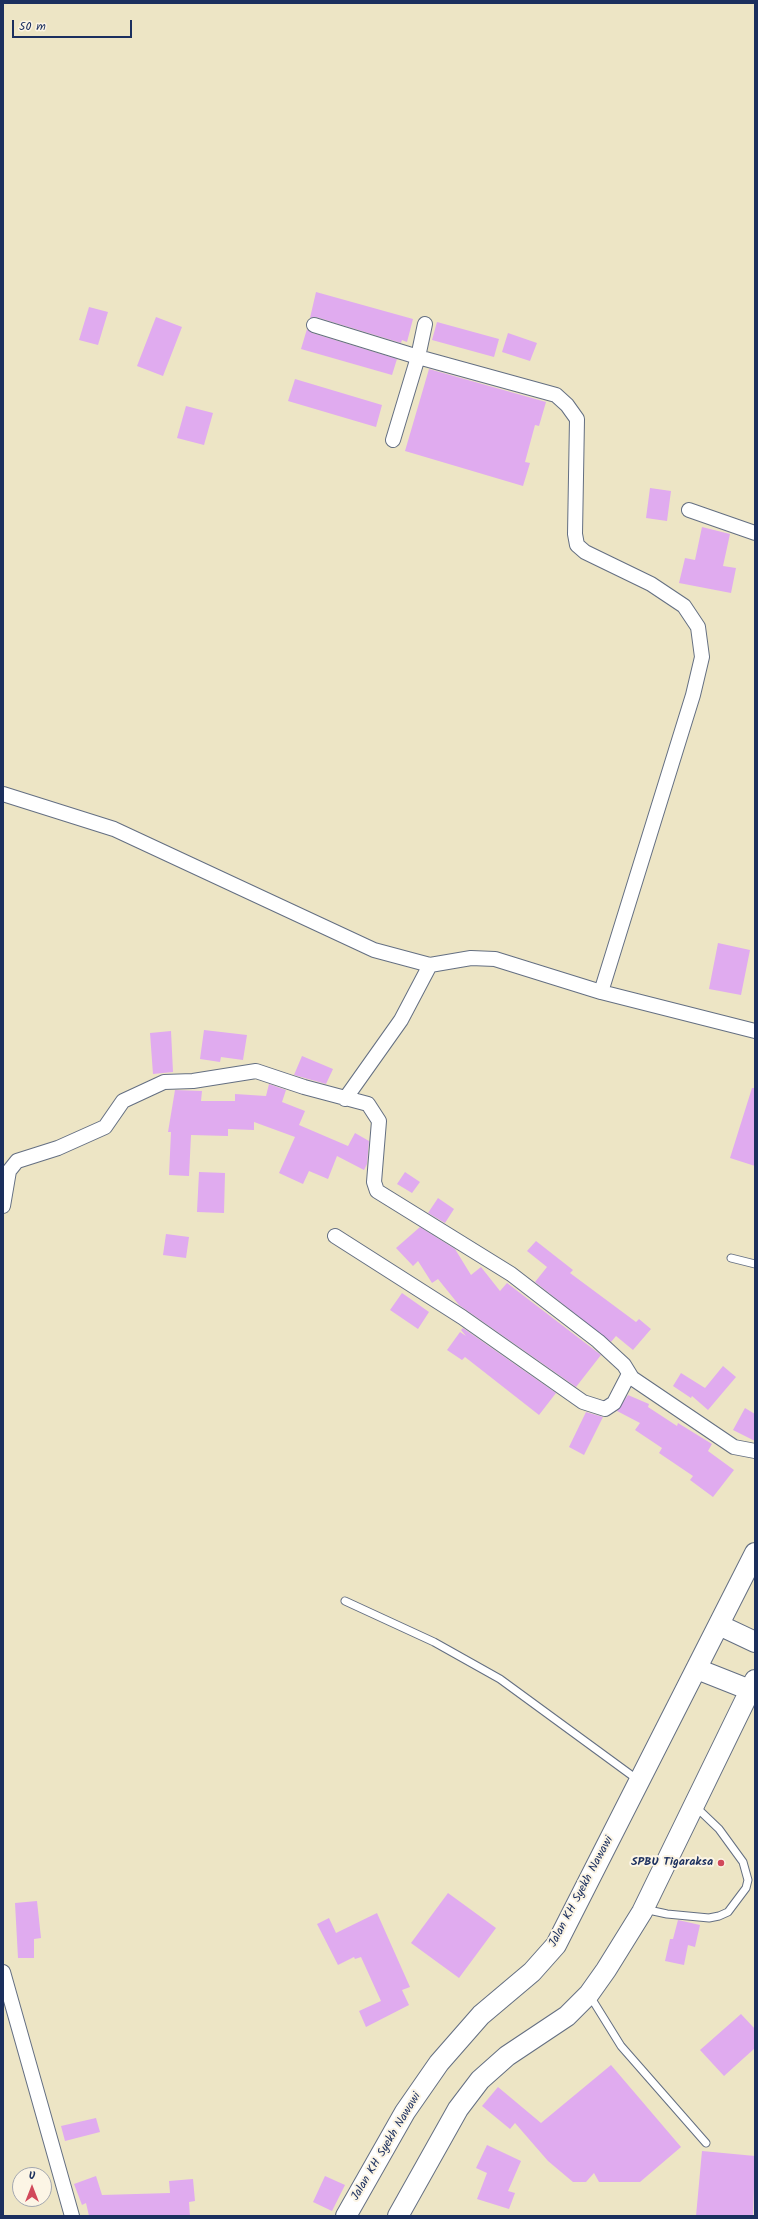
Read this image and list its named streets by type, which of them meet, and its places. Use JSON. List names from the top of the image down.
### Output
{
  "streets": {
    "main road": ["Jalan KH Syekh Nawawi"]
  },
  "places": ["SPBU Tigaraksa"],
  "scale_bar": "50 m",
  "north": "top"
}
